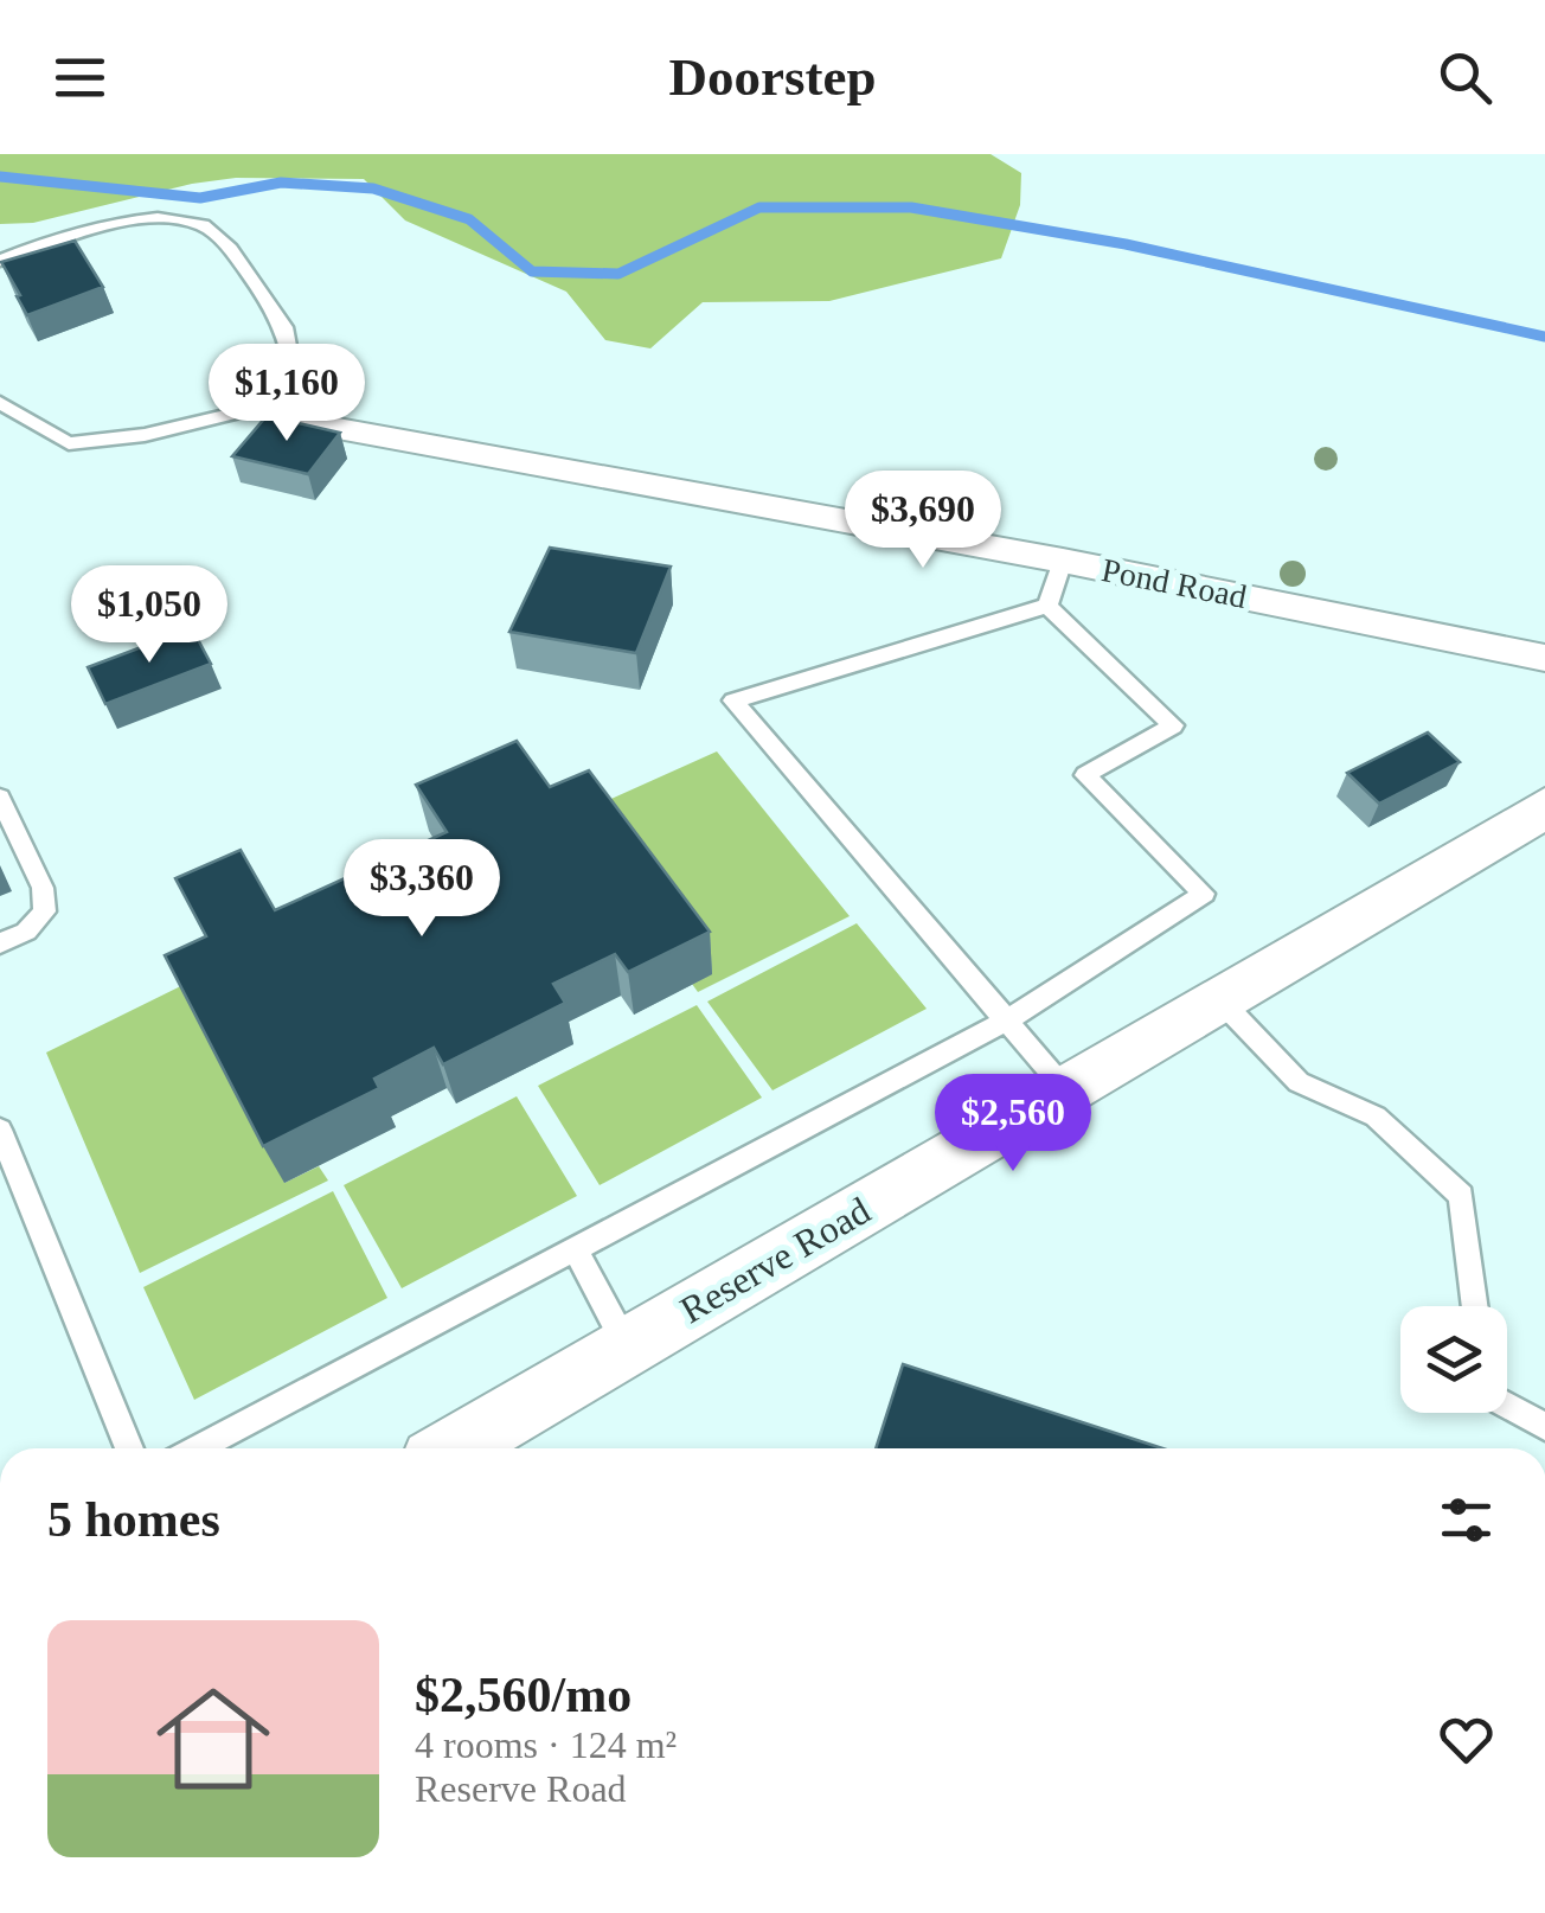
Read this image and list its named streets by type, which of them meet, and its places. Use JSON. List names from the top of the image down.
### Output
{
  "streets": {
    "street": ["Pond Road", "Reserve Road"]
  },
  "page": {
    "header": "Doorstep",
    "price": [
      "$1,160",
      "$3,690",
      "$1,050",
      "$3,360",
      "$2,560"
    ],
    "heading": "5 homes",
    "list": [
      {
        "name": "$2,560/mo",
        "note": "4 rooms · 124 m² · Reserve Road"
      }
    ]
  }
}
